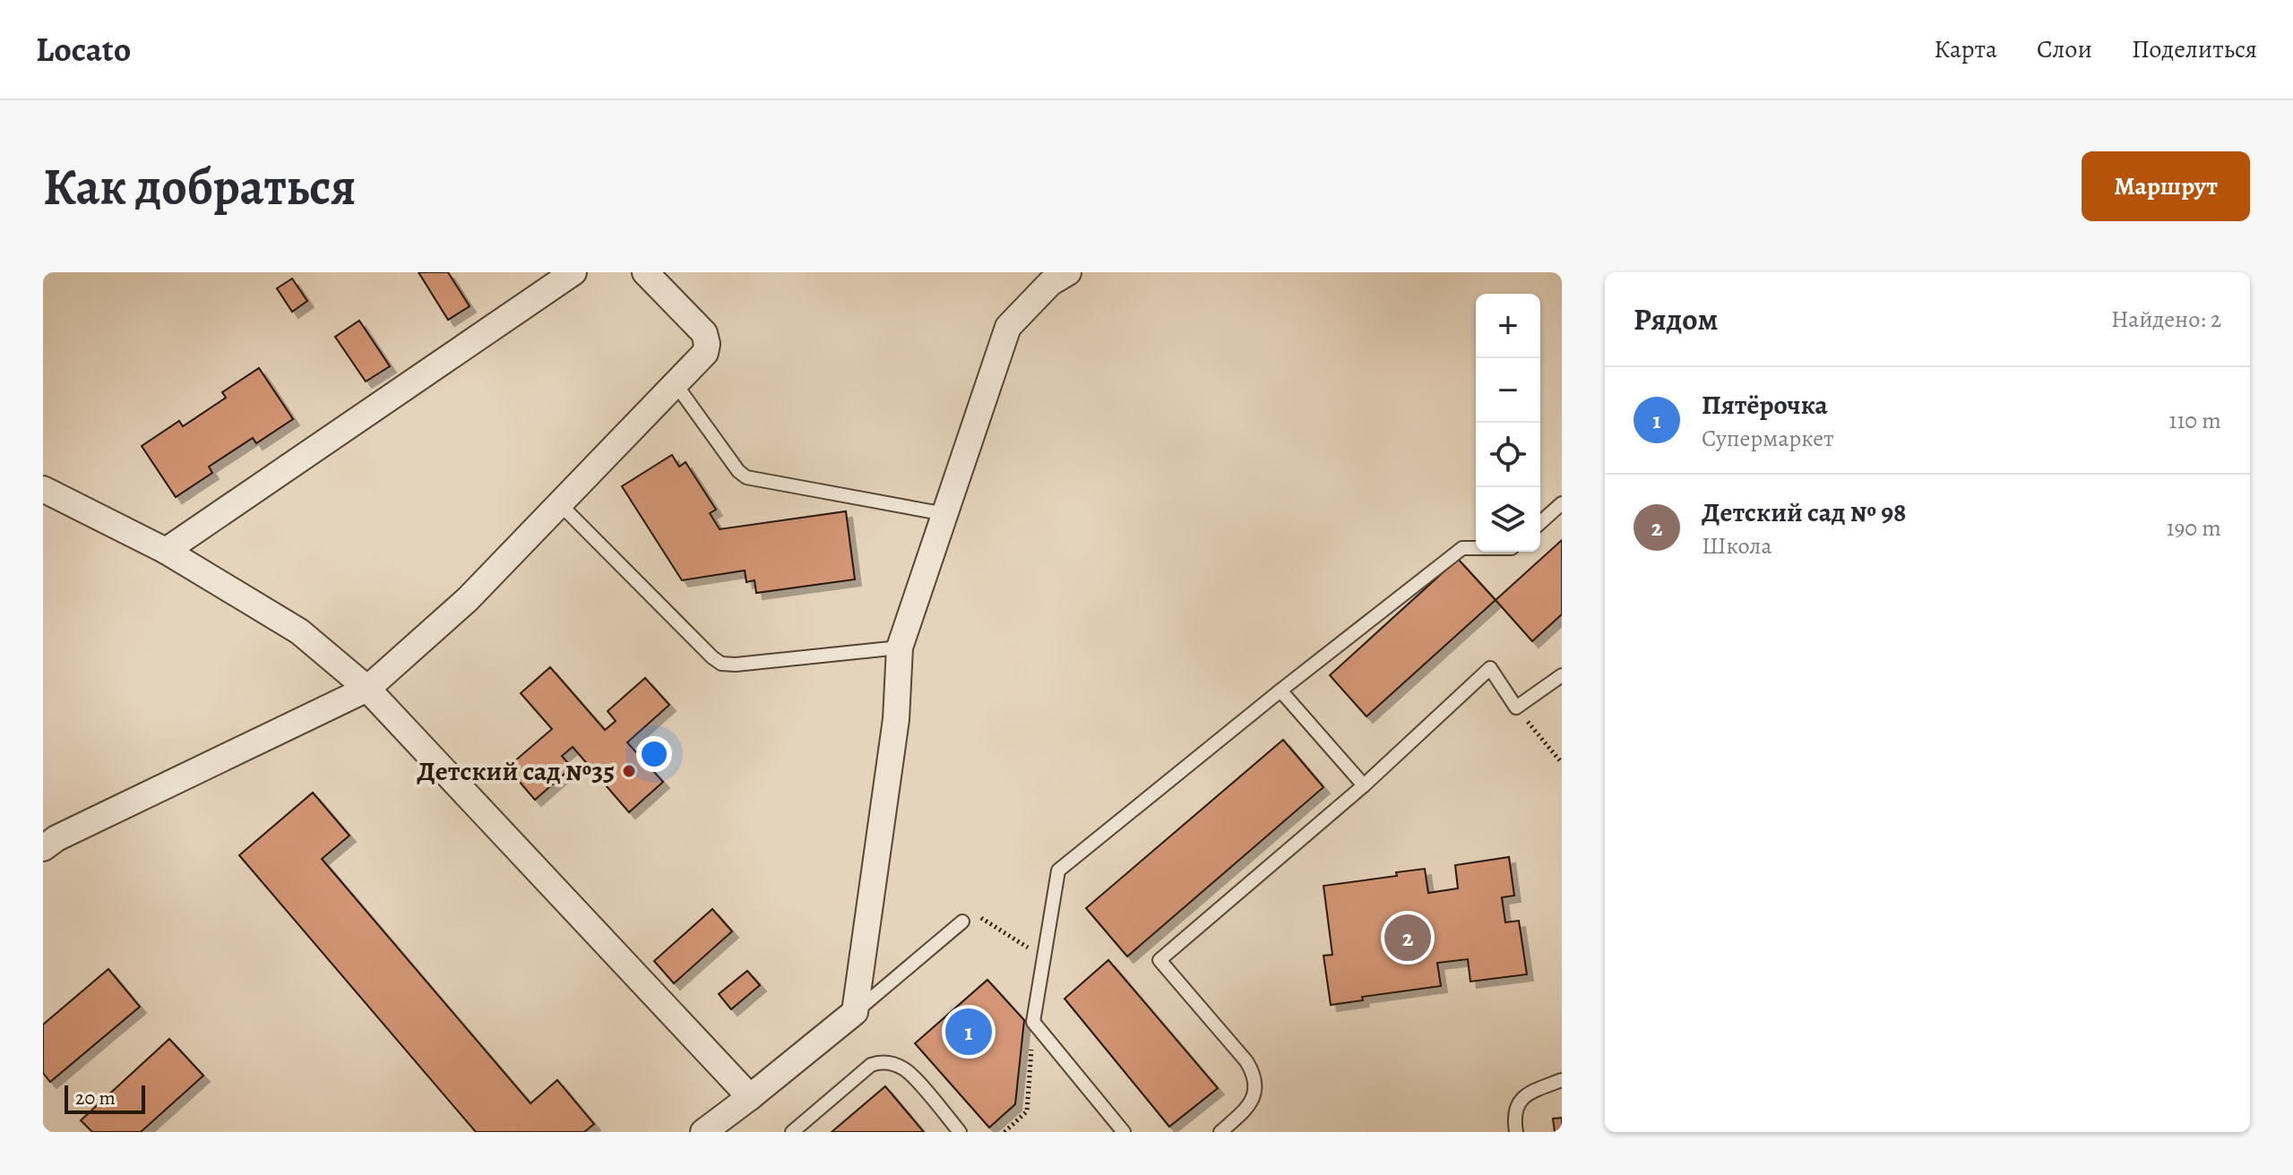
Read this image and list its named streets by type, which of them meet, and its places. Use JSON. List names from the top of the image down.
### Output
{
  "places": ["Детский сад №35"],
  "scale_bar": "20 m",
  "page": {
    "header": "Locato",
    "nav": ["Карта", "Слои", "Поделиться"],
    "buttons": "Маршрут",
    "title": "Как добраться",
    "heading": ["Рядом", "Найдено: 2"],
    "map_buttons": ["+", "−"],
    "list": [
      {
        "mark": "1",
        "name": "Пятёрочка",
        "note": "Супермаркет",
        "value": "110 m"
      },
      {
        "mark": "2",
        "name": "Детский сад № 98",
        "note": "Школа",
        "value": "190 m"
      }
    ],
    "pins": ["2", "1"],
    "scale": "20 m"
  }
}
